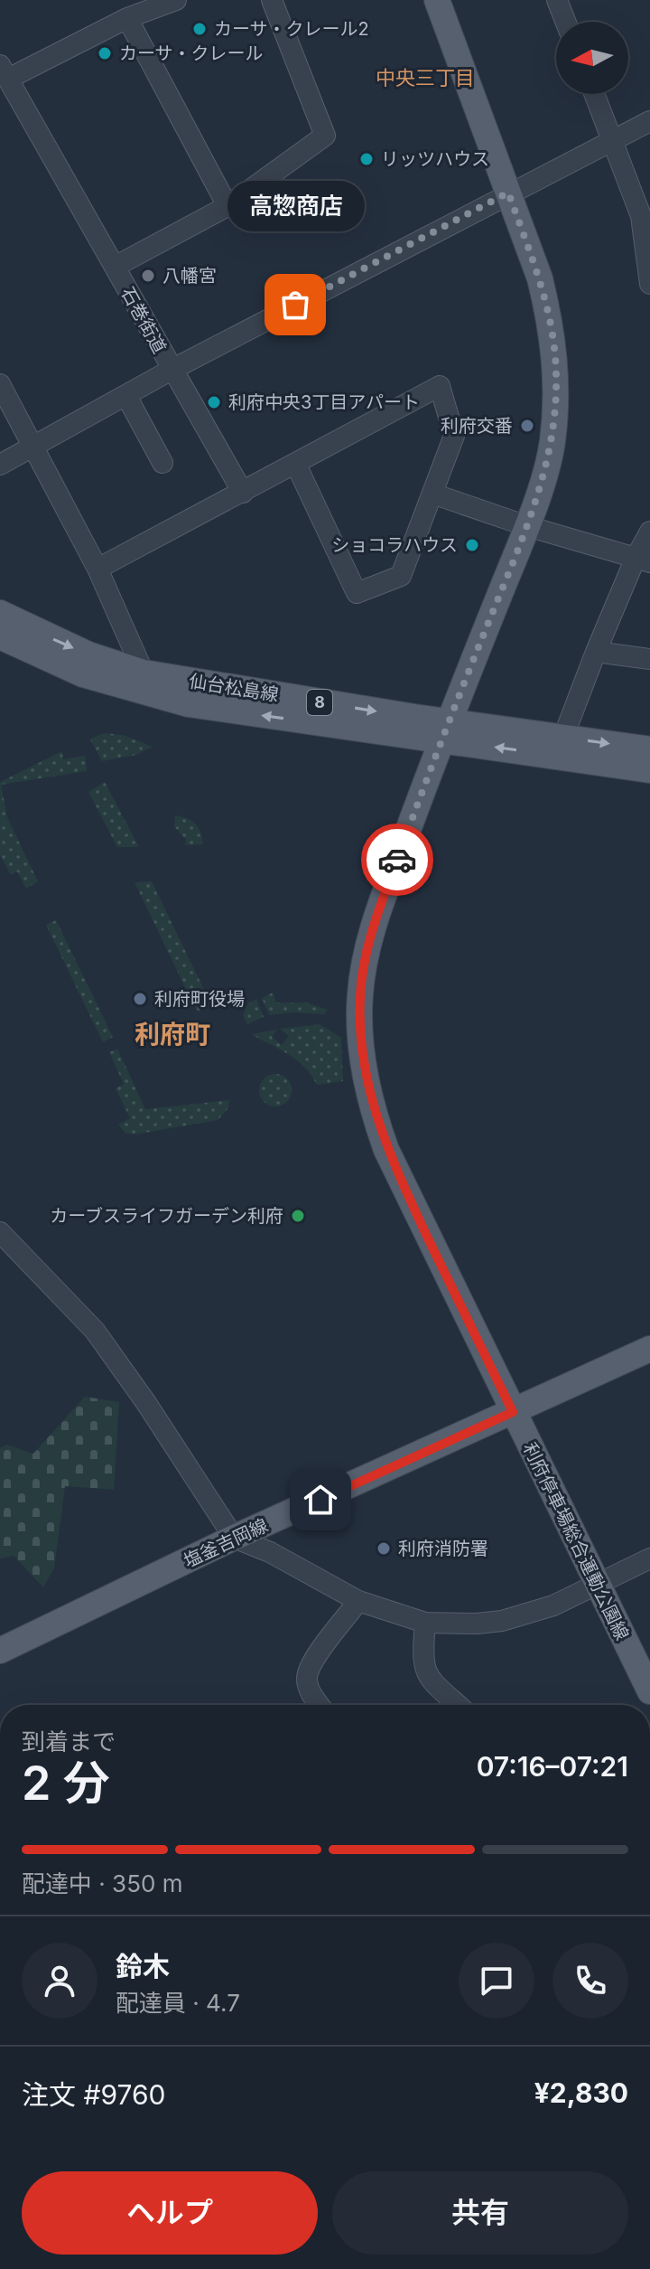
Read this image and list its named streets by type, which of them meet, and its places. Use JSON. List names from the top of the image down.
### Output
{
  "streets": {
    "main road": [
      "仙台松島線",
      "8",
      "利府停車場総合運動公園線",
      "塩釜吉岡線"
    ],
    "street": ["石巻街道"]
  },
  "crossings": [
    ["仙台松島線", "利府停車場総合運動公園線"],
    ["利府停車場総合運動公園線", "塩釜吉岡線"]
  ],
  "districts": ["中央三丁目", "利府町"],
  "places": [
    "カーサ・クレール2",
    "カーサ・クレール",
    "リッツハウス",
    "八幡宮",
    "高惣商店",
    "利府中央3丁目アパート",
    "利府交番",
    "ショコラハウス",
    "利府町役場",
    "カーブスライフガーデン利府",
    "利府消防署"
  ],
  "north": "left",
  "page": {
    "bubble": "高惣商店",
    "heading": ["2 分", "到着まで", "07:16–07:21"],
    "panel": [
      "鈴木",
      "配達員 · 4.7",
      "注文 #9760",
      "¥2,830"
    ],
    "bar": "配達中 · 350 m",
    "buttons": ["ヘルプ", "共有"]
  }
}
